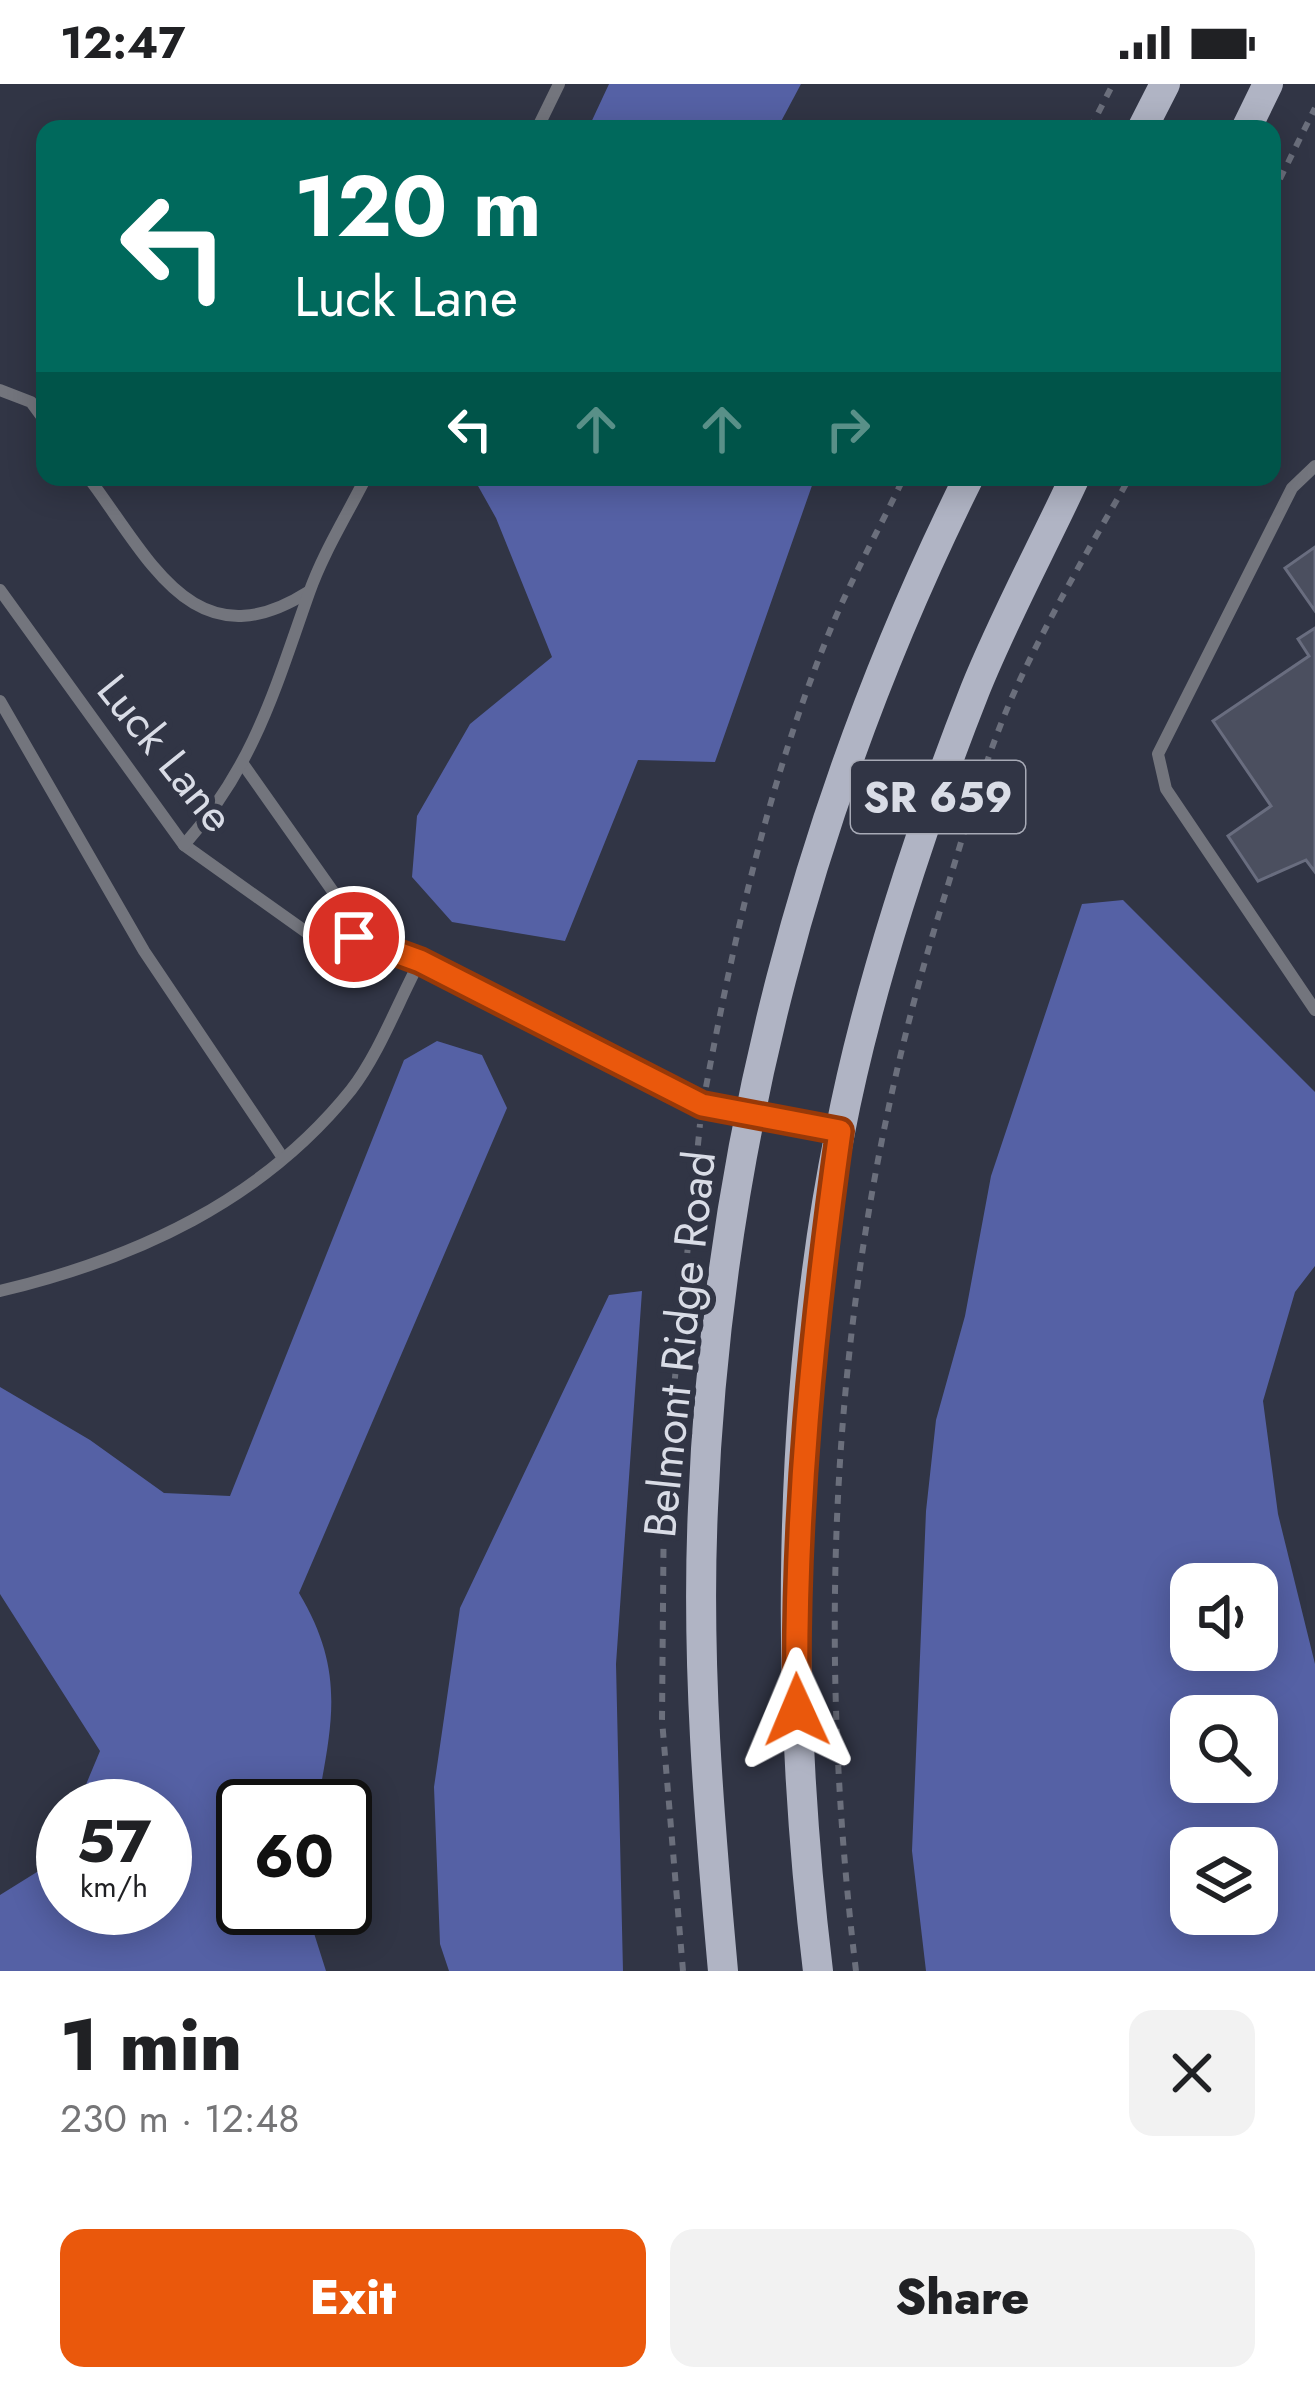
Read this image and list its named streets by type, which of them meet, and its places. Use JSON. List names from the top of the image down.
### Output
{
  "streets": {
    "main road": ["SR 659", "Belmont Ridge Road"],
    "lane": ["Luck Lane"]
  },
  "crossings": [
    ["Luck Lane", "SR 659"],
    ["Luck Lane", "Belmont Ridge Road"]
  ],
  "page": {
    "status": "12:47",
    "turn": ["120 m", "Luck Lane"],
    "speed": "57 km/h",
    "limit": "60",
    "heading": ["1 min", "230 m · 12:48"],
    "buttons": ["Exit", "Share"]
  }
}
